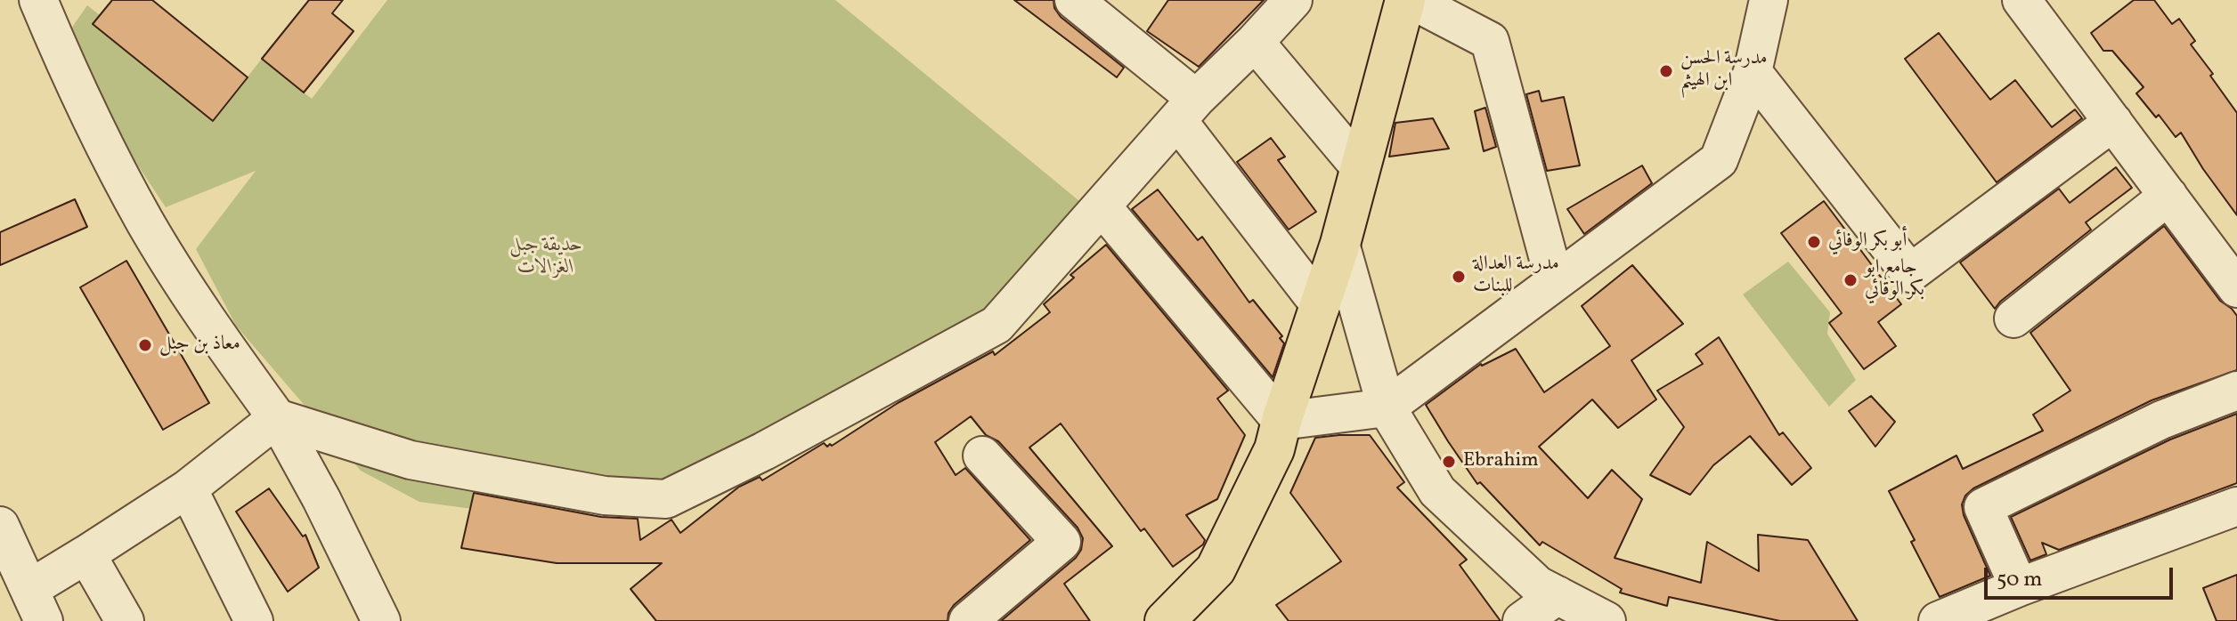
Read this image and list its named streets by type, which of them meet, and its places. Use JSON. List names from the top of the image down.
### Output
{
  "parks": ["حديقة جبل الغزالات"],
  "places": [
    "مدرسة الحسن ابن الهيثم",
    "أبو بكر الوفائي",
    "مدرسة العدالة للبنات",
    "جامع ابو بكر الوقائي",
    "معاذ بن جبل",
    "Ebrahim"
  ],
  "scale_bar": "50 m"
}
